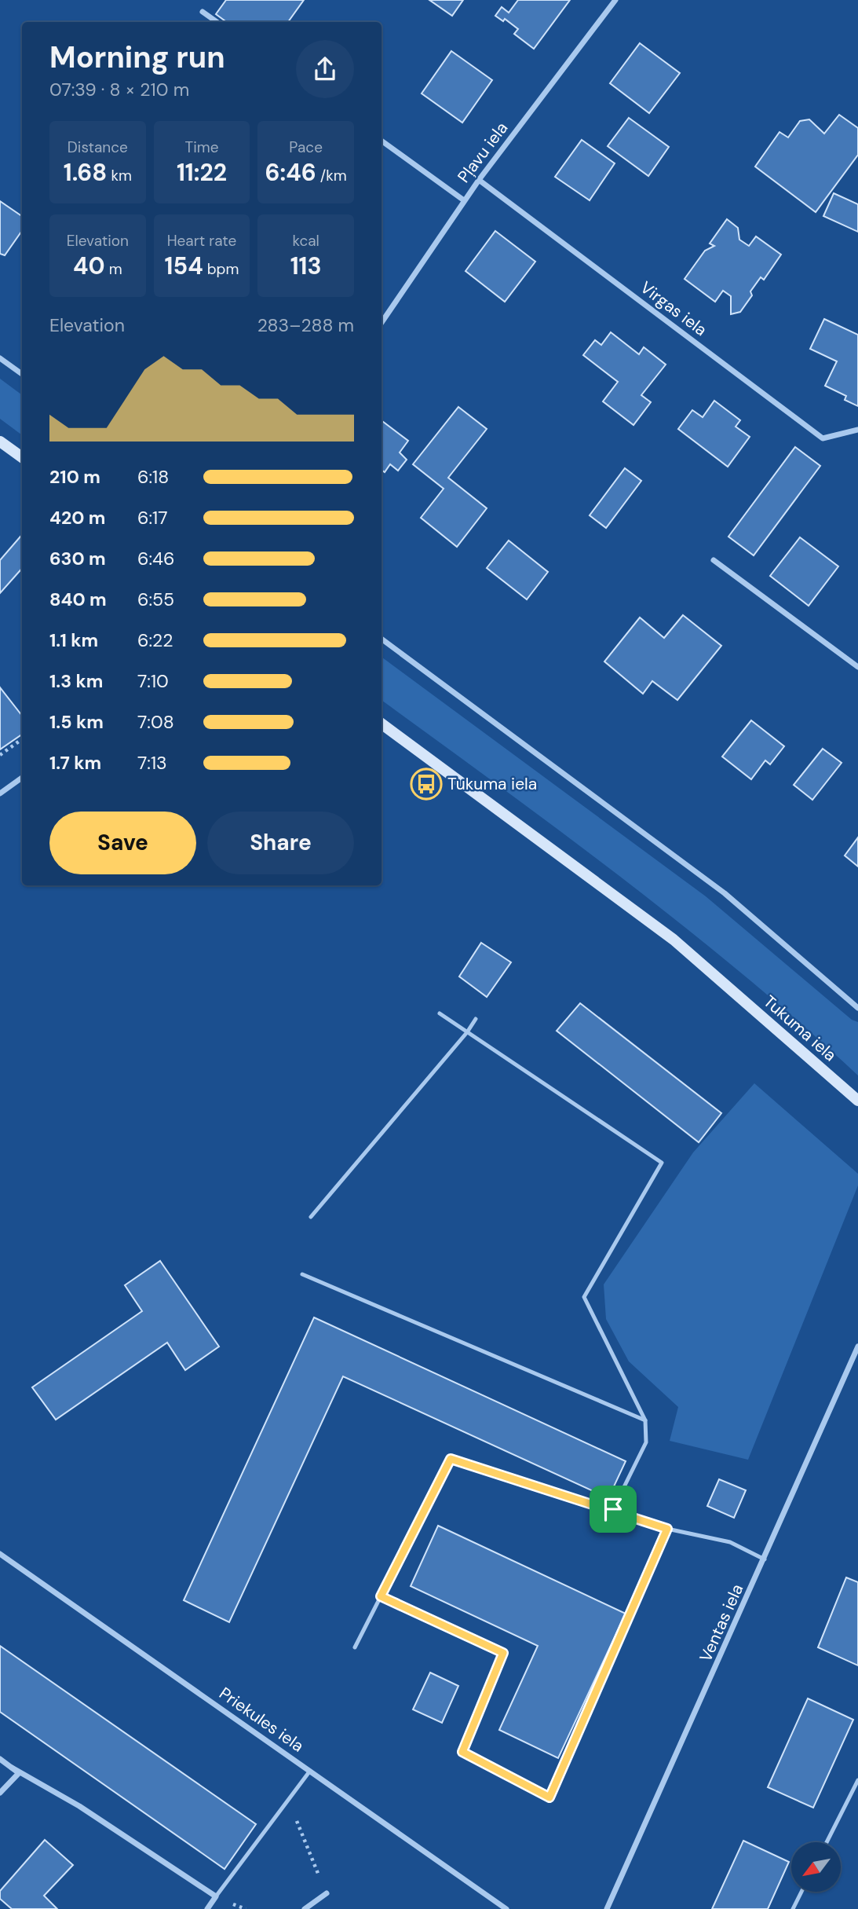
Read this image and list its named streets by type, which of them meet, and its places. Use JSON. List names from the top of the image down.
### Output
{
  "streets": {
    "street": [
      "Pļavu iela",
      "Virgas iela",
      "Tukuma iela",
      "Ventas iela",
      "Priekules iela"
    ]
  },
  "crossings": [
    ["Pļavu iela", "Virgas iela"]
  ],
  "places": {
    "bus stop": ["Tukuma iela"]
  },
  "north": "bottom left",
  "page": {
    "heading": ["Morning run", "07:39 · 8 × 210 m"],
    "stats": [
      ["Distance", "1.68 km"],
      ["Time", "11:22"],
      ["Pace", "6:46 /km"],
      ["Elevation", "40 m"],
      ["Heart rate", "154 bpm"],
      ["kcal", "113"]
    ],
    "chart": ["Elevation", "283–288 m"],
    "list": [
      {
        "name": "210 m",
        "note": "6:18"
      },
      {
        "name": "420 m",
        "note": "6:17"
      },
      {
        "name": "630 m",
        "note": "6:46"
      },
      {
        "name": "840 m",
        "note": "6:55"
      },
      {
        "name": "1.1 km",
        "note": "6:22"
      },
      {
        "name": "1.3 km",
        "note": "7:10"
      },
      {
        "name": "1.5 km",
        "note": "7:08"
      },
      {
        "name": "1.7 km",
        "note": "7:13"
      }
    ],
    "buttons": ["Save", "Share"]
  }
}
